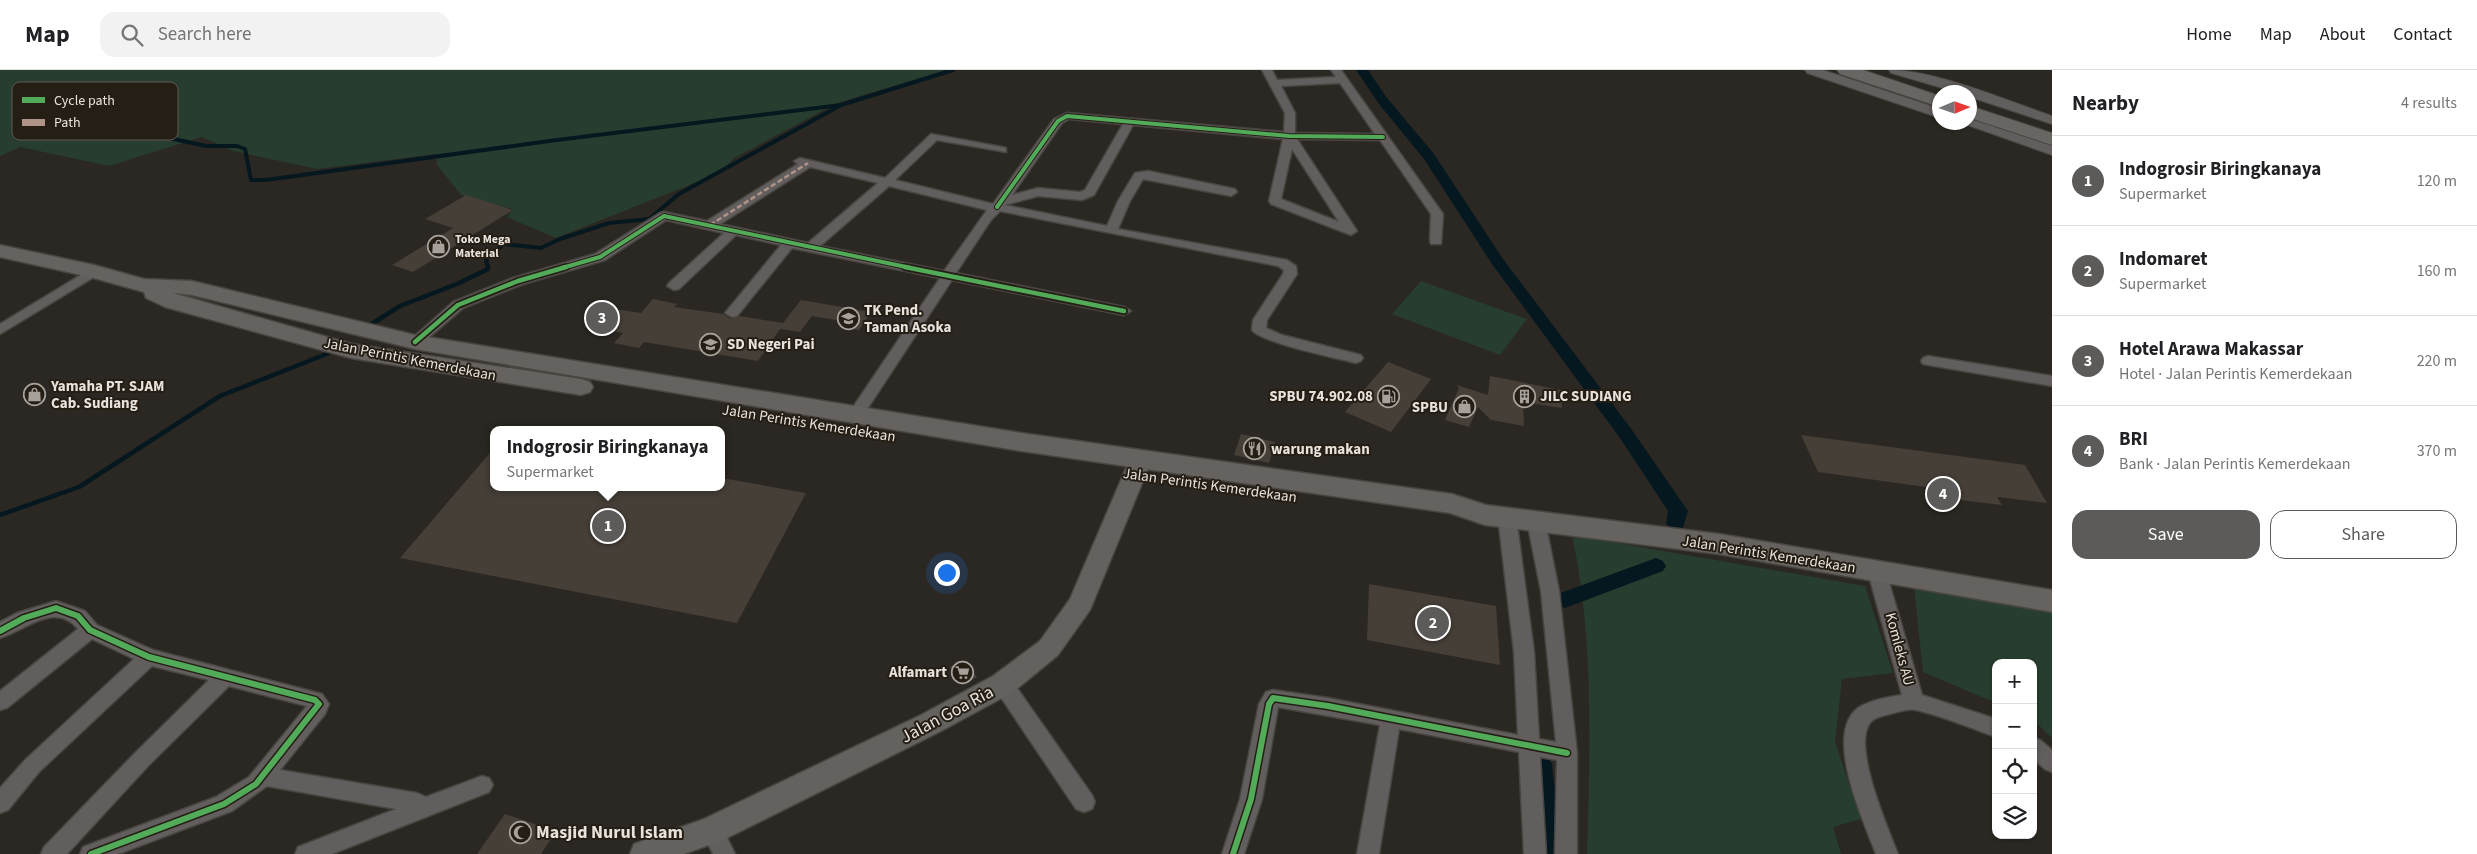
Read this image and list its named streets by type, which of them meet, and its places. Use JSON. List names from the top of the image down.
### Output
{
  "streets": {
    "highway": ["Jalan Perintis Kemerdekaan"],
    "main road": ["Jalan Goa Ria"],
    "street": ["Komleks AU"]
  },
  "crossings": [
    ["Jalan Perintis Kemerdekaan", "Komleks AU"],
    ["Jalan Perintis Kemerdekaan", "Jalan Goa Ria"]
  ],
  "places": {
    "shop": ["Toko Mega Material", "Yamaha PT. SJAM Cab. Sudiang", "SPBU"],
    "school or university": ["TK Pend. Taman Asoka", "SD Negeri Pai"],
    "fuel station": ["SPBU 74.902.08"],
    "building": ["JILC SUDIANG"],
    "restaurant": ["warung makan"],
    "supermarket": ["Alfamart"],
    "mosque": ["Masjid Nurul Islam"]
  },
  "legend": ["Cycle path", "Path"],
  "north": "right",
  "page": {
    "header": "Map",
    "search": "Search here",
    "nav": [
      "Home",
      "Map",
      "About",
      "Contact"
    ],
    "heading": ["Nearby", "4 results"],
    "list": [
      {
        "mark": "1",
        "name": "Indogrosir Biringkanaya",
        "note": "Supermarket",
        "value": "120 m"
      },
      {
        "mark": "2",
        "name": "Indomaret",
        "note": "Supermarket",
        "value": "160 m"
      },
      {
        "mark": "3",
        "name": "Hotel Arawa Makassar",
        "note": "Hotel · Jalan Perintis Kemerdekaan",
        "value": "220 m"
      },
      {
        "mark": "4",
        "name": "BRI",
        "note": "Bank · Jalan Perintis Kemerdekaan",
        "value": "370 m"
      }
    ],
    "pins": [
      "3",
      "4",
      "1",
      "2"
    ],
    "popup": ["Indogrosir Biringkanaya", "Supermarket"],
    "buttons": ["Save", "Share"],
    "map_buttons": ["+", "−"]
  }
}
